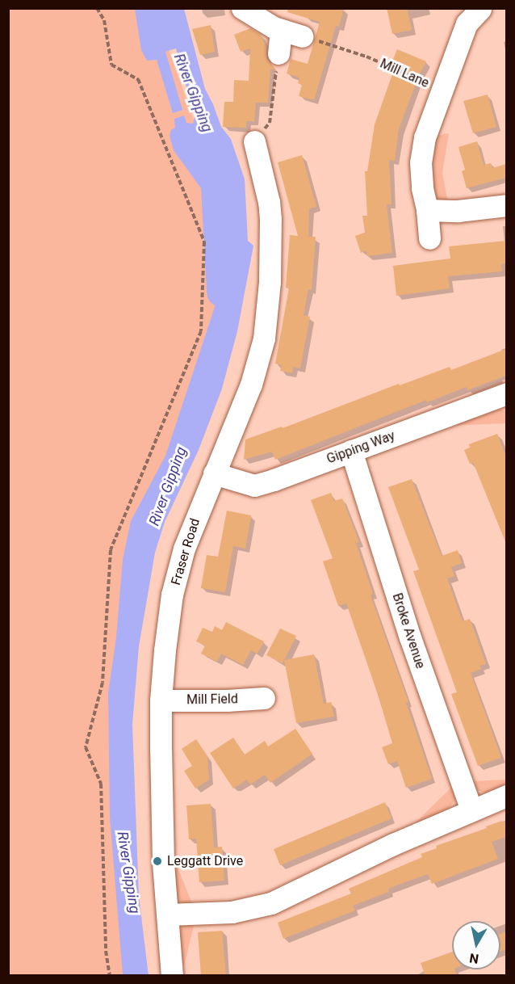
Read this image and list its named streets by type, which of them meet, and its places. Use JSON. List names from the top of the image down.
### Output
{
  "streets": {
    "street": [
      "Mill Lane",
      "Gipping Way",
      "Fraser Road",
      "Broke Avenue",
      "Mill Field"
    ]
  },
  "crossings": [
    ["Gipping Way", "Fraser Road"],
    ["Gipping Way", "Broke Avenue"],
    ["Fraser Road", "Mill Field"]
  ],
  "water": ["River Gipping"],
  "places": ["Leggatt Drive"],
  "north": "bottom"
}
